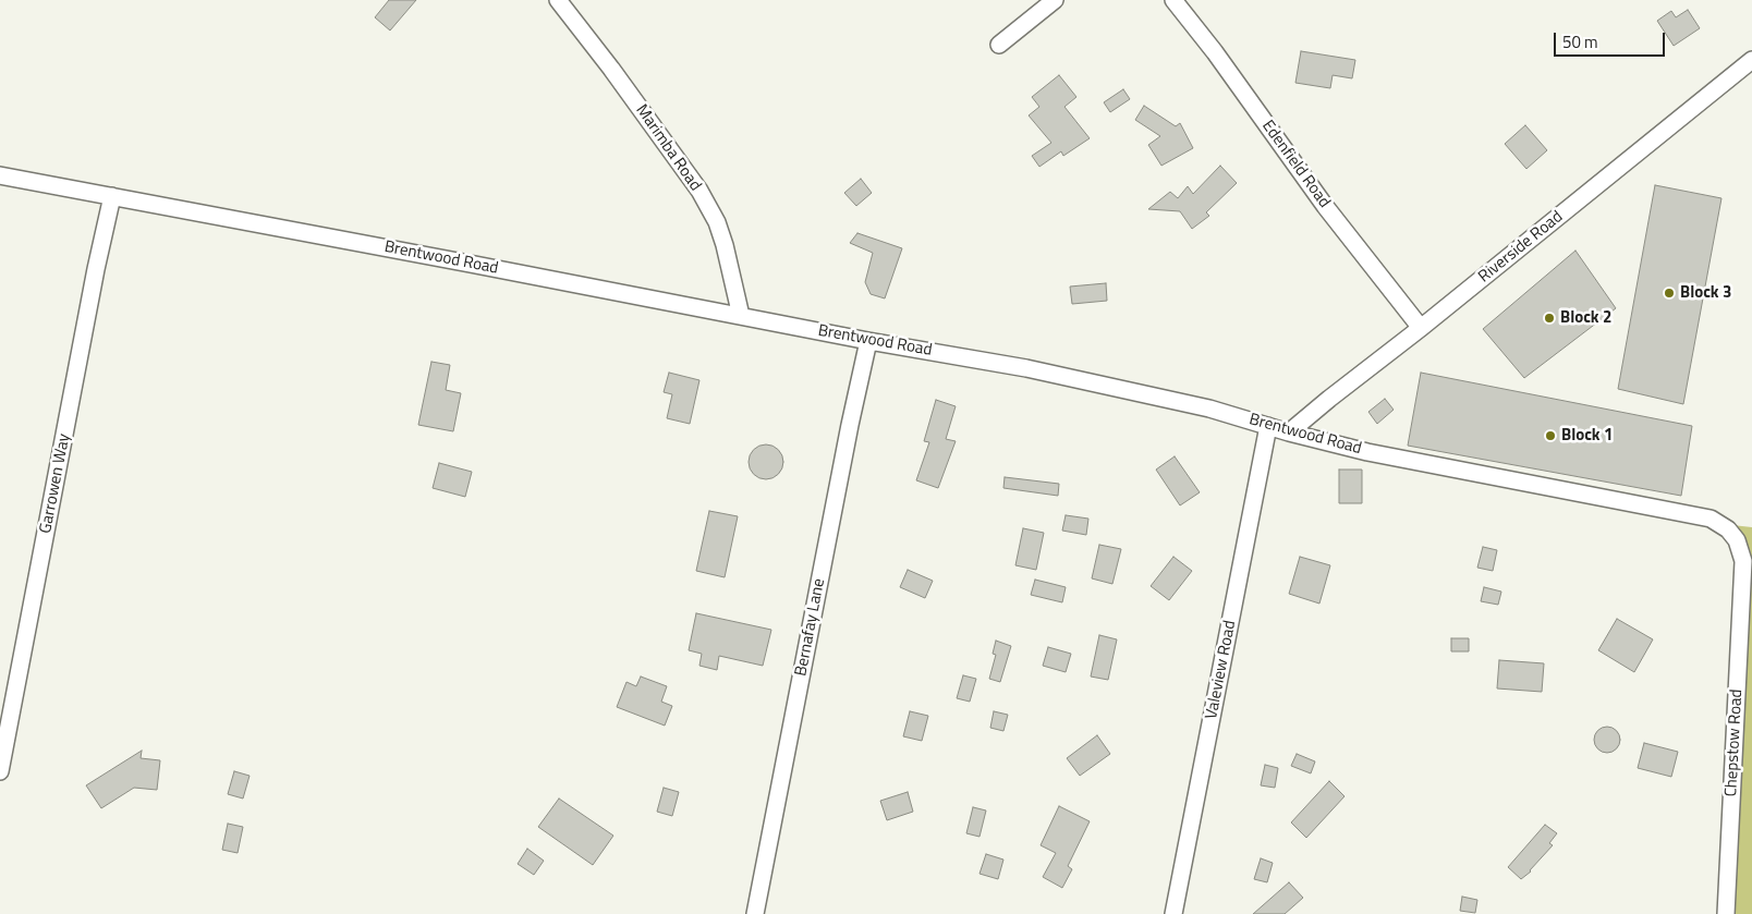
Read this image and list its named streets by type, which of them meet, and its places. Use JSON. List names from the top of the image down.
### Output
{
  "streets": {
    "street": [
      "Marimba Road",
      "Edenfield Road",
      "Riverside Road",
      "Brentwood Road",
      "Garrowen Way",
      "Bernafay Lane",
      "Valeview Road",
      "Chepstow Road"
    ]
  },
  "crossings": [
    ["Marimba Road", "Brentwood Road"],
    ["Edenfield Road", "Riverside Road"],
    ["Riverside Road", "Brentwood Road"],
    ["Brentwood Road", "Garrowen Way"],
    ["Brentwood Road", "Bernafay Lane"],
    ["Brentwood Road", "Valeview Road"],
    ["Brentwood Road", "Chepstow Road"]
  ],
  "places": ["Block 3", "Block 2", "Block 1"],
  "scale_bar": "50 m"
}
